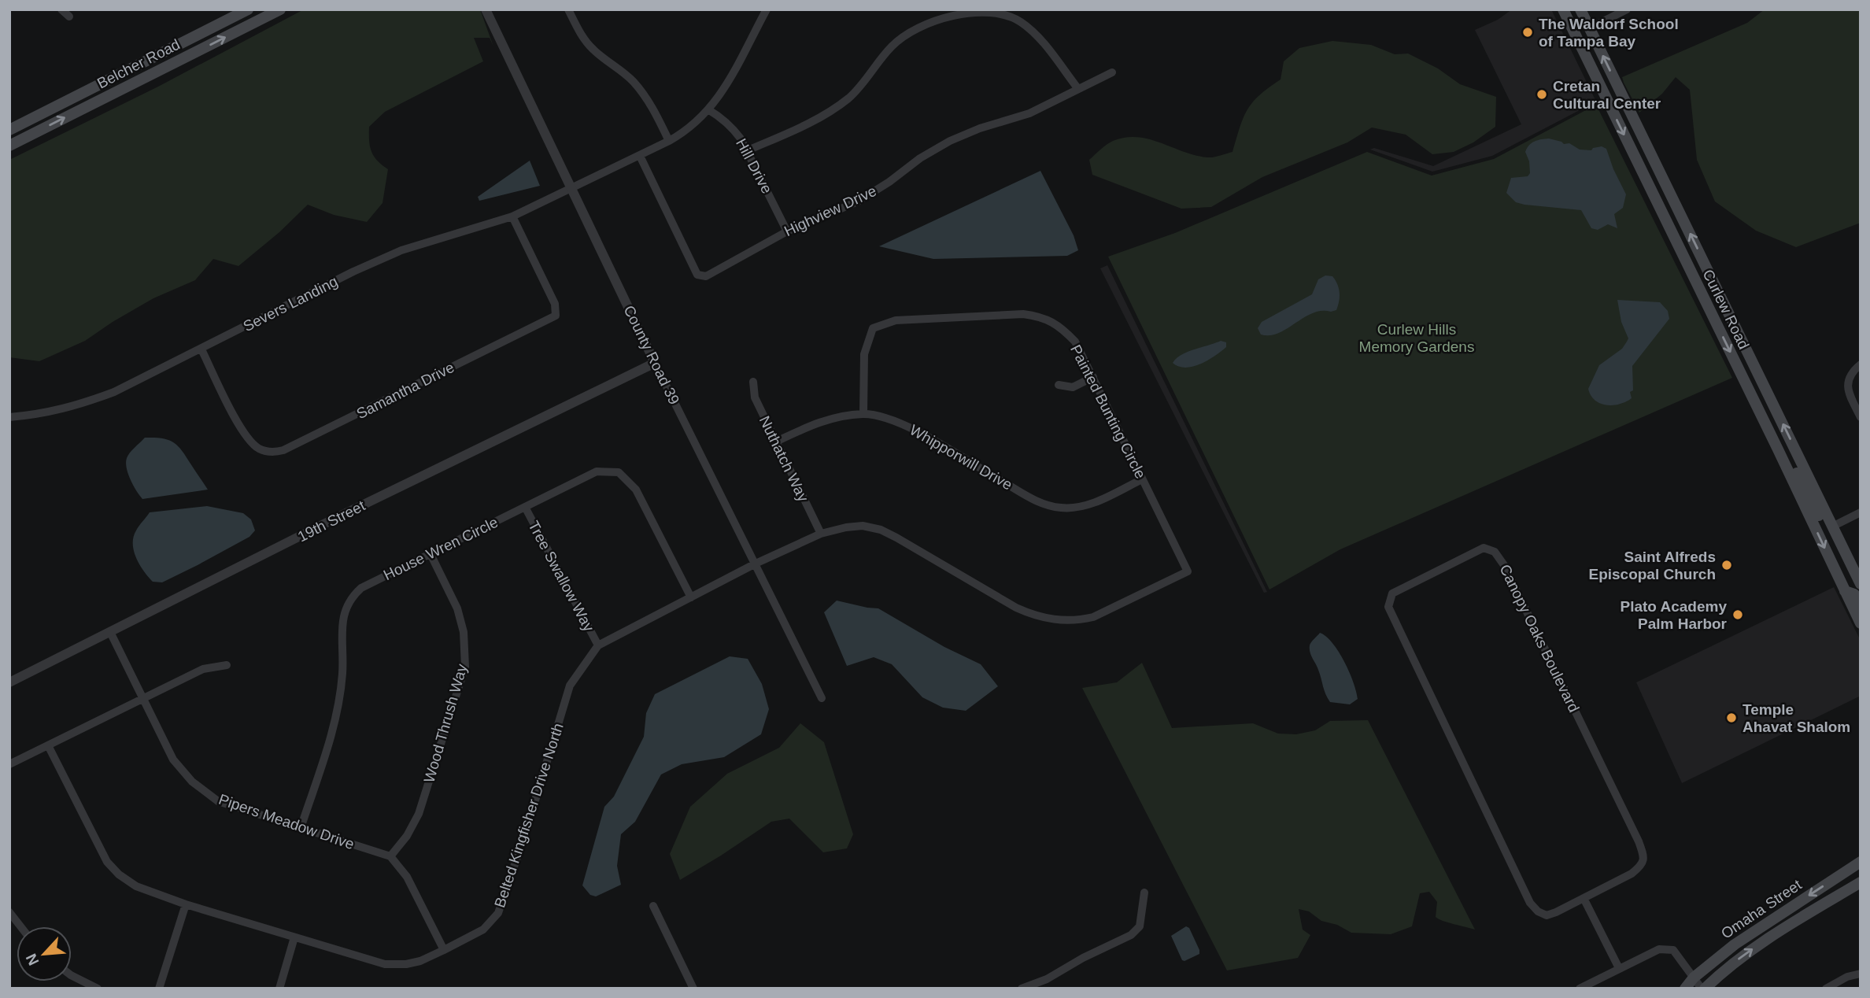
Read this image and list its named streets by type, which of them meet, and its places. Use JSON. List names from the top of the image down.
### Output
{
  "streets": {
    "main road": ["Belcher Road", "Curlew Road", "Omaha Street"],
    "street": [
      "Hill Drive",
      "Highview Drive",
      "Severs Landing",
      "County Road 39",
      "Samantha Drive",
      "Painted Bunting Circle",
      "Whipporwill Drive",
      "Nuthatch Way",
      "19th Street",
      "House Wren Circle",
      "Tree Swallow Way",
      "Canopy Oaks Boulevard",
      "Wood Thrush Way",
      "Belted Kingfisher Drive North",
      "Pipers Meadow Drive"
    ]
  },
  "crossings": [
    ["Hill Drive", "Highview Drive"],
    ["Hill Drive", "Severs Landing"],
    ["Highview Drive", "Severs Landing"],
    ["Severs Landing", "County Road 39"],
    ["Severs Landing", "Samantha Drive"],
    ["County Road 39", "19th Street"],
    ["County Road 39", "Belted Kingfisher Drive North"],
    ["Painted Bunting Circle", "Whipporwill Drive"],
    ["Painted Bunting Circle", "Belted Kingfisher Drive North"],
    ["Whipporwill Drive", "Nuthatch Way"],
    ["Nuthatch Way", "Belted Kingfisher Drive North"],
    ["19th Street", "Pipers Meadow Drive"],
    ["House Wren Circle", "Tree Swallow Way"],
    ["House Wren Circle", "Wood Thrush Way"],
    ["House Wren Circle", "Belted Kingfisher Drive North"],
    ["House Wren Circle", "Pipers Meadow Drive"],
    ["Tree Swallow Way", "Belted Kingfisher Drive North"],
    ["Wood Thrush Way", "Pipers Meadow Drive"]
  ],
  "parks": ["Curlew Hills Memory Gardens"],
  "places": [
    "The Waldorf School of Tampa Bay",
    "Cretan Cultural Center",
    "Saint Alfreds Episcopal Church",
    "Plato Academy Palm Harbor",
    "Temple Ahavat Shalom"
  ],
  "north": "bottom left"
}
